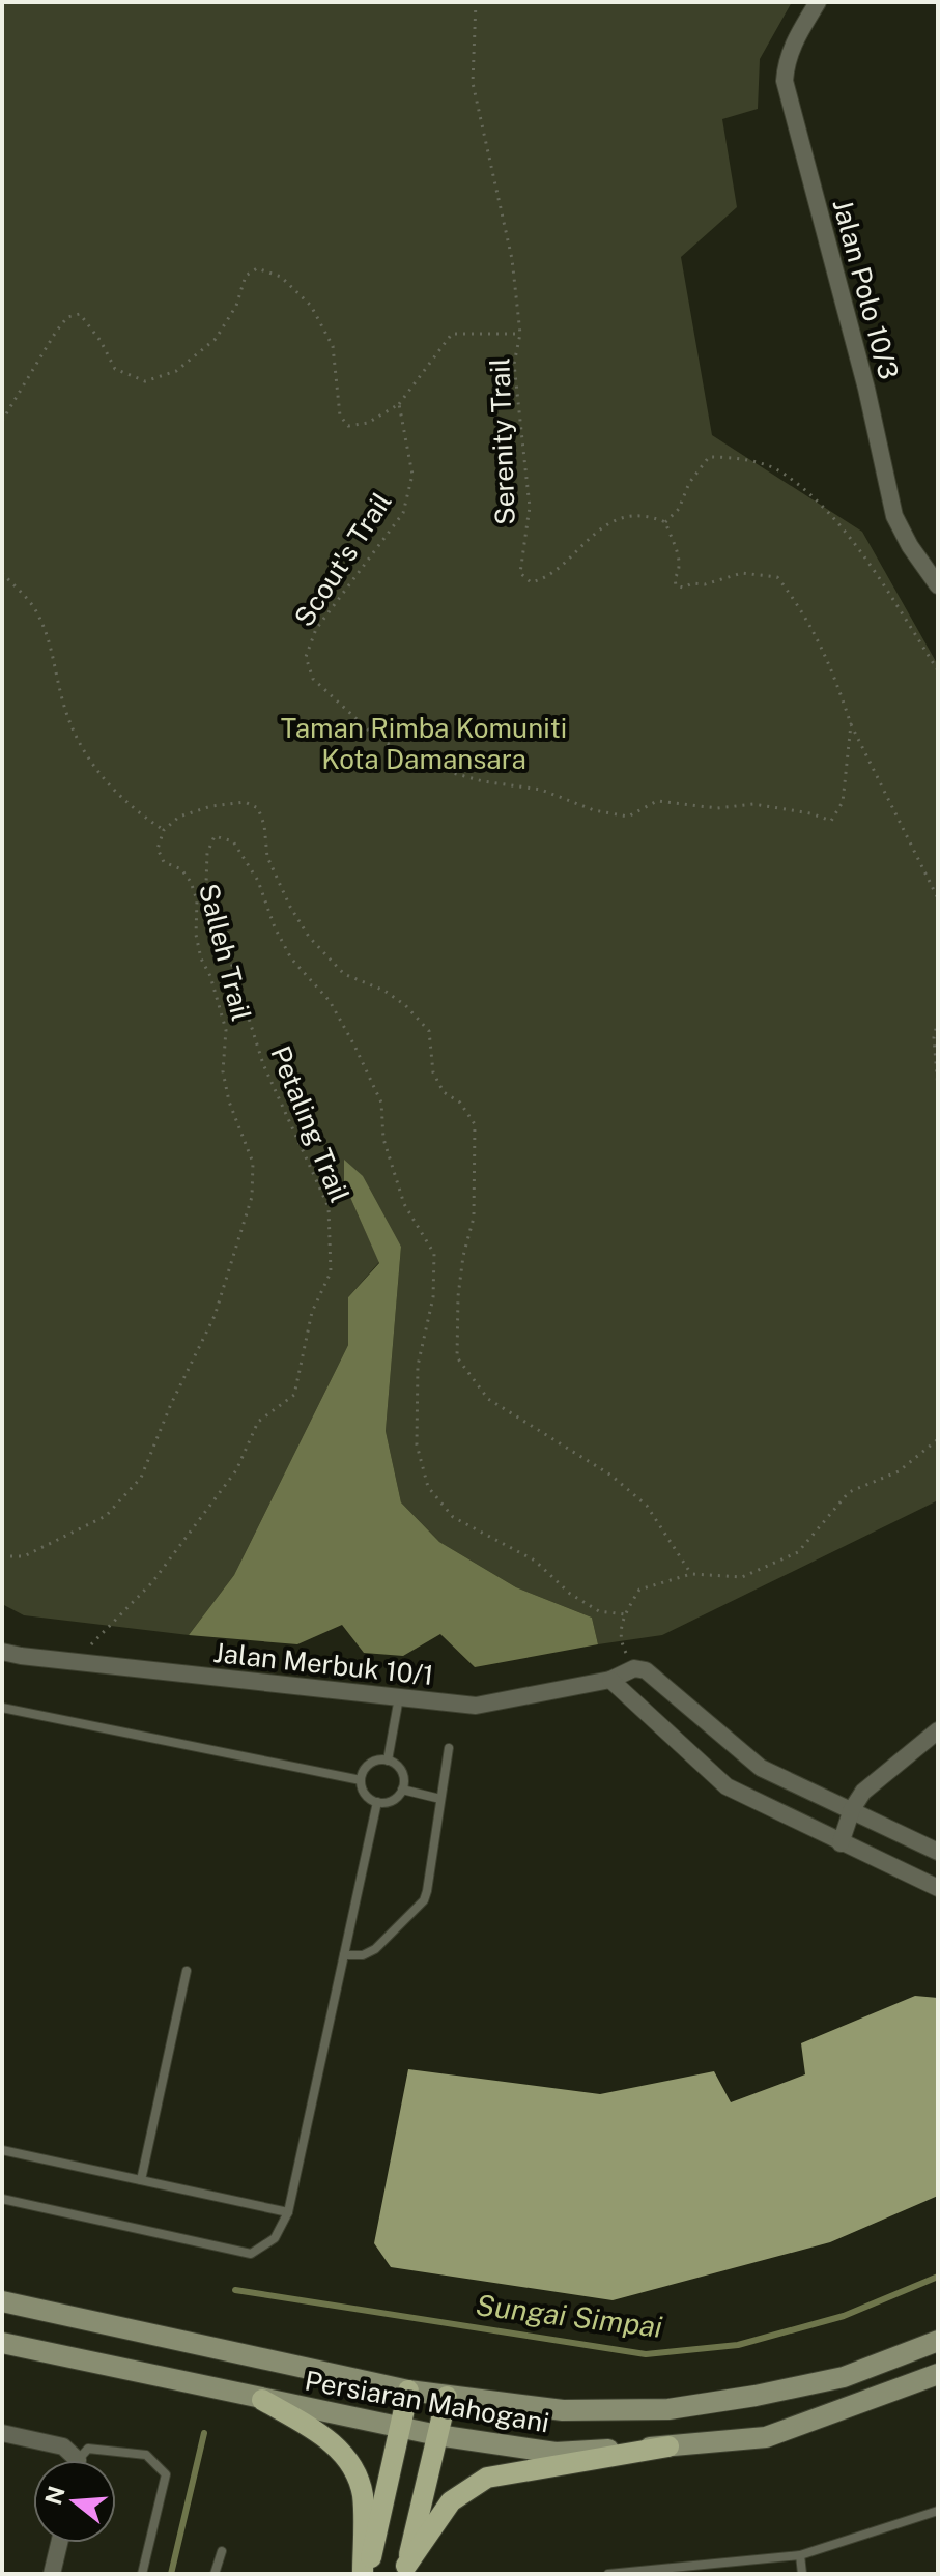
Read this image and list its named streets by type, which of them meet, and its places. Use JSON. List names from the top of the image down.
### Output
{
  "streets": {
    "main road": ["Persiaran Mahogani"],
    "street": ["Jalan Polo 10/3", "Jalan Merbuk 10/1"],
    "path": [
      "Serenity Trail",
      "Scout's Trail",
      "Salleh Trail",
      "Petaling Trail"
    ]
  },
  "crossings": [
    ["Petaling Trail", "Jalan Merbuk 10/1"]
  ],
  "water": ["Sungai Simpai"],
  "parks": ["Taman Rimba Komuniti Kota Damansara"],
  "north": "left"
}
